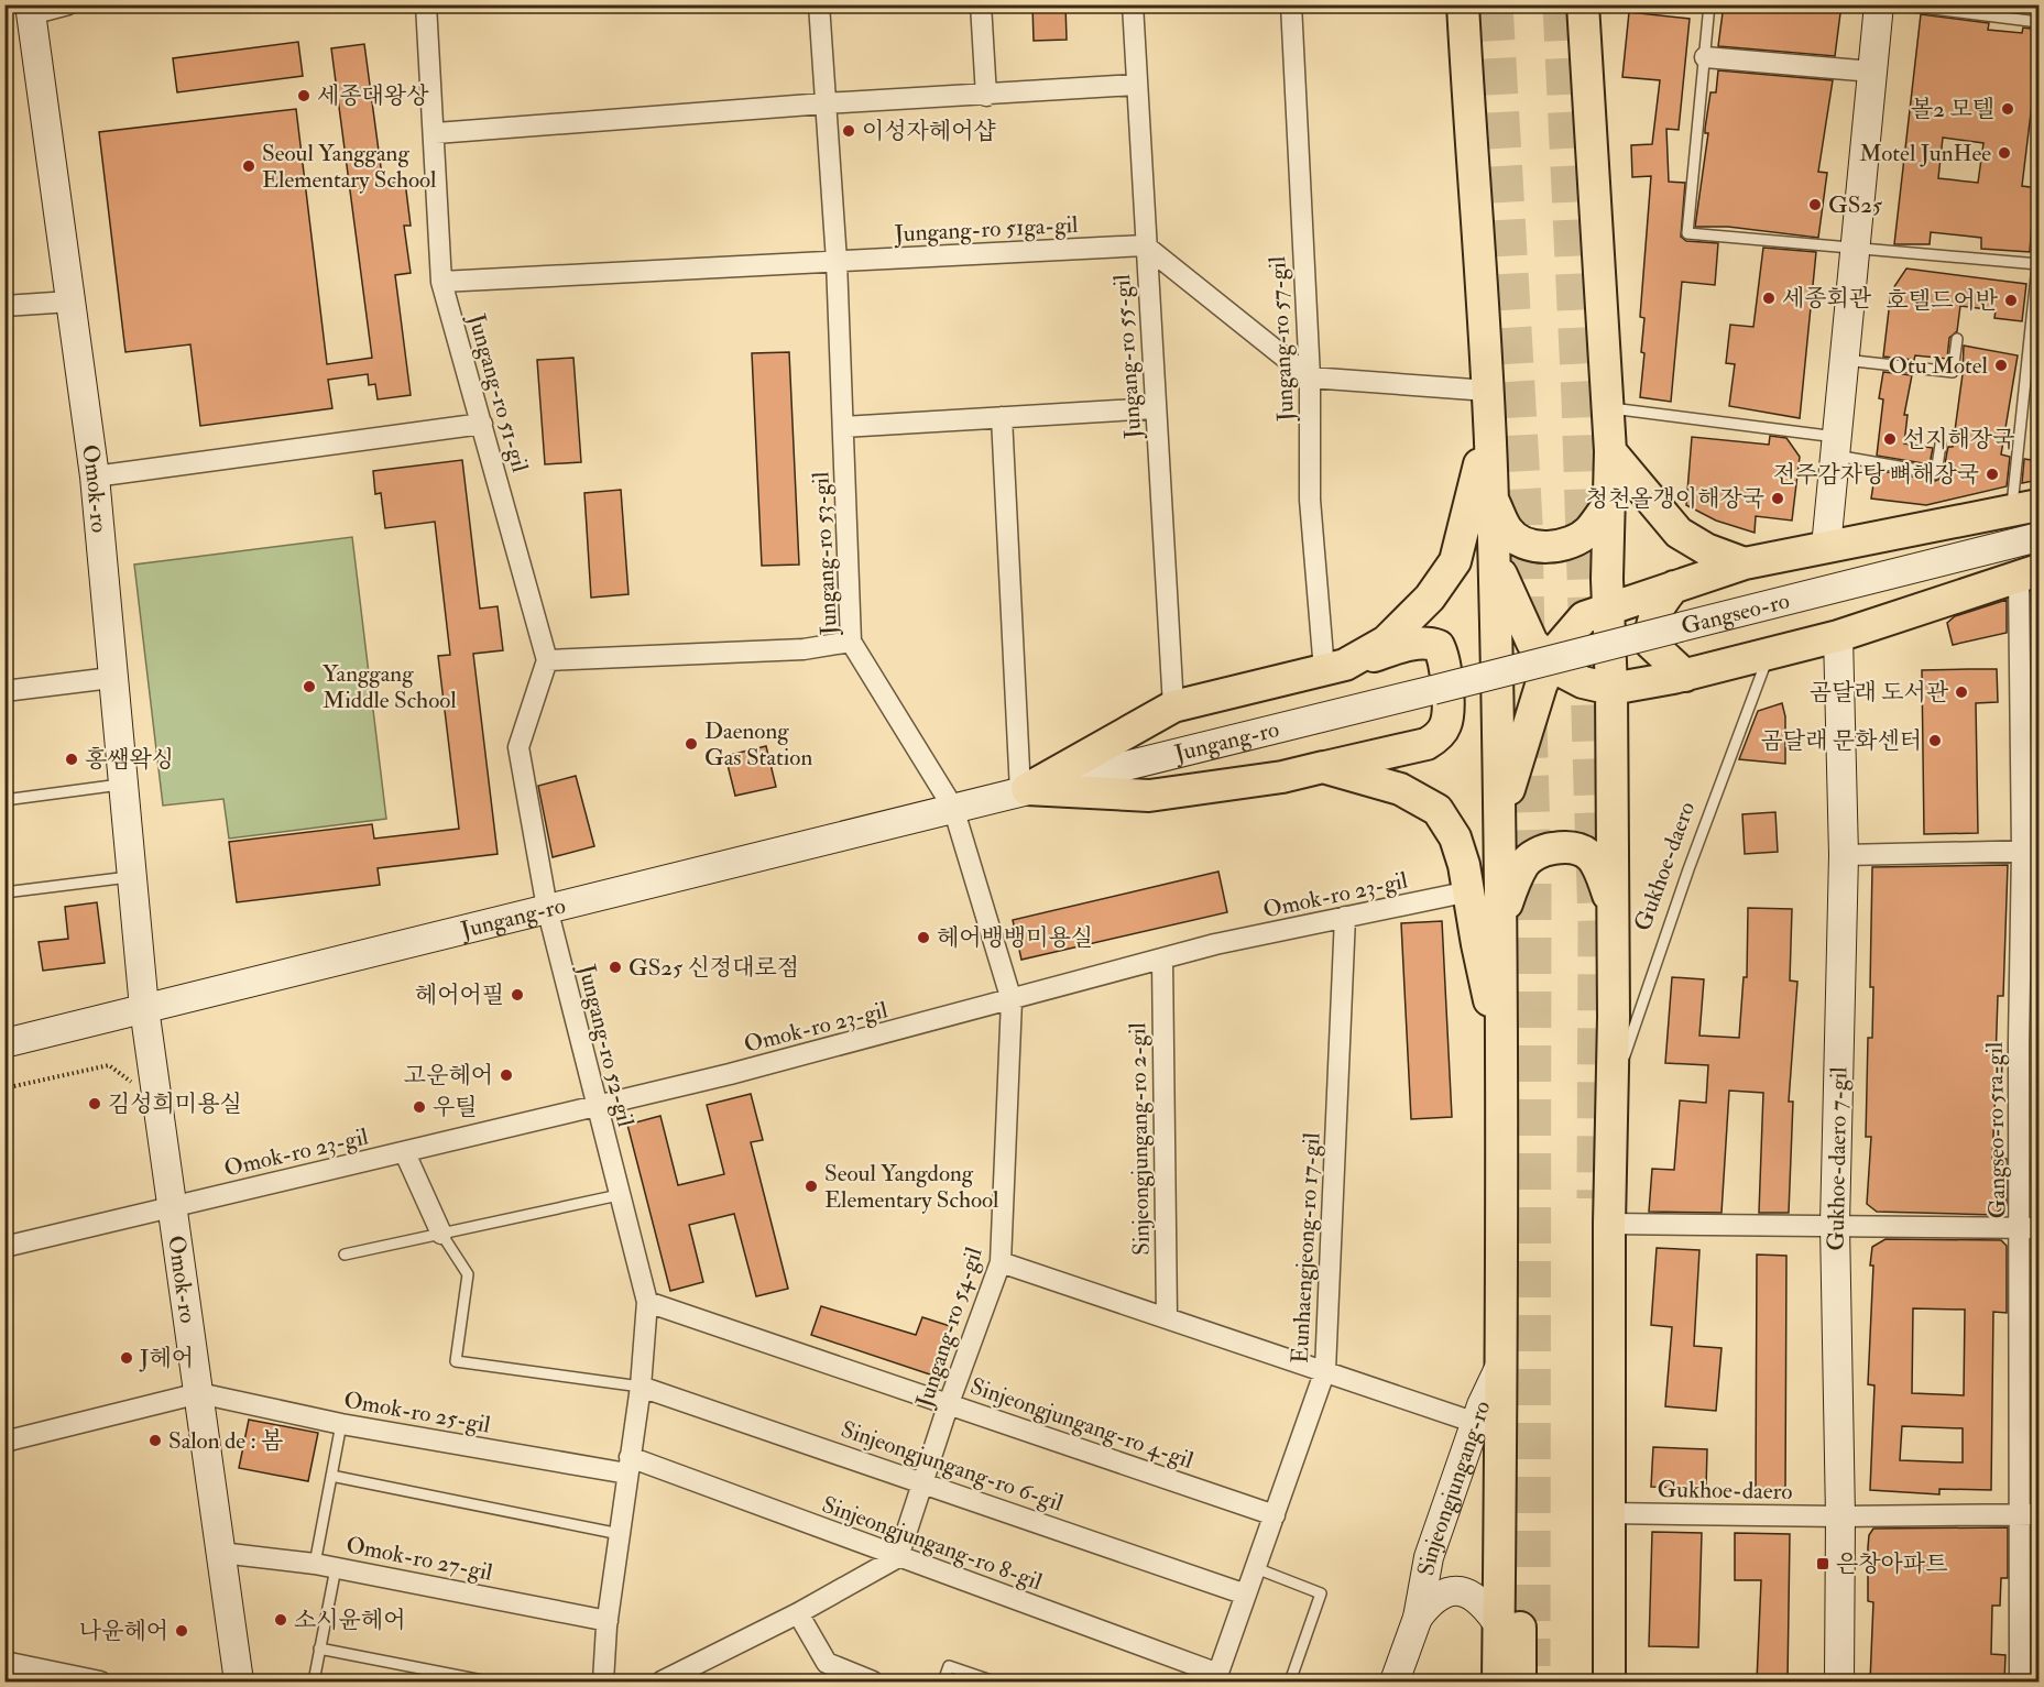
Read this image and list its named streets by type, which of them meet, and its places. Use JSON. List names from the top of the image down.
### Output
{
  "streets": {
    "main road": [
      "Omok-ro",
      "Gangseo-ro",
      "Jungang-ro",
      "Gukhoe-daero 7-gil",
      "Sinjeongjungang-ro"
    ],
    "street": [
      "Jungang-ro 51ga-gil",
      "Jungang-ro 57-gil",
      "Jungang-ro 55-gil",
      "Jungang-ro 51-gil",
      "Jungang-ro 53-gil",
      "Gukhoe-daero",
      "Omok-ro 23-gil",
      "Jungang-ro 52-gil",
      "Gangseo-ro 5ra-gil",
      "Sinjeongjungang-ro 2-gil",
      "Eunhaengjeong-ro 17-gil",
      "Jungang-ro 54-gil",
      "Omok-ro 25-gil",
      "Sinjeongjungang-ro 4-gil",
      "Sinjeongjungang-ro 6-gil",
      "Sinjeongjungang-ro 8-gil",
      "Omok-ro 27-gil"
    ]
  },
  "crossings": [
    ["Jungang-ro 51ga-gil", "Jungang-ro 55-gil"],
    ["Jungang-ro 51ga-gil", "Jungang-ro 51-gil"],
    ["Jungang-ro 51ga-gil", "Jungang-ro 53-gil"],
    ["Omok-ro", "Jungang-ro"],
    ["Omok-ro", "Omok-ro 23-gil"],
    ["Omok-ro", "Omok-ro 25-gil"],
    ["Omok-ro", "Omok-ro 27-gil"],
    ["Jungang-ro 53-gil", "Jungang-ro"],
    ["Jungang-ro 53-gil", "Jungang-ro 54-gil"],
    ["Gangseo-ro", "Jungang-ro"],
    ["Jungang-ro", "Jungang-ro 52-gil"],
    ["Jungang-ro", "Jungang-ro 54-gil"],
    ["Gukhoe-daero", "Gangseo-ro 5ra-gil"],
    ["Gukhoe-daero", "Gukhoe-daero 7-gil"],
    ["Omok-ro 23-gil", "Jungang-ro 52-gil"],
    ["Omok-ro 23-gil", "Sinjeongjungang-ro 2-gil"],
    ["Omok-ro 23-gil", "Eunhaengjeong-ro 17-gil"],
    ["Omok-ro 23-gil", "Jungang-ro 54-gil"],
    ["Jungang-ro 52-gil", "Omok-ro 25-gil"],
    ["Jungang-ro 52-gil", "Sinjeongjungang-ro 4-gil"],
    ["Jungang-ro 52-gil", "Sinjeongjungang-ro 6-gil"],
    ["Jungang-ro 52-gil", "Sinjeongjungang-ro 8-gil"],
    ["Jungang-ro 52-gil", "Omok-ro 27-gil"],
    ["Eunhaengjeong-ro 17-gil", "Sinjeongjungang-ro 4-gil"],
    ["Eunhaengjeong-ro 17-gil", "Sinjeongjungang-ro 6-gil"],
    ["Eunhaengjeong-ro 17-gil", "Sinjeongjungang-ro 8-gil"],
    ["Jungang-ro 54-gil", "Sinjeongjungang-ro 4-gil"],
    ["Jungang-ro 54-gil", "Sinjeongjungang-ro 6-gil"],
    ["Jungang-ro 54-gil", "Sinjeongjungang-ro 8-gil"],
    ["Omok-ro 25-gil", "Sinjeongjungang-ro 8-gil"]
  ],
  "places": {
    "other": [
      "세종대왕상",
      "볼2 모텔",
      "이성자헤어샵",
      "Motel JunHee",
      "Seoul Yanggang Elementary School",
      "GS25",
      "세종회관",
      "호텔드어반",
      "Otu Motel",
      "선지해장국",
      "전주감자탕 뼈해장국",
      "청천올갱이해장국",
      "Yanggang Middle School",
      "곰달래 도서관",
      "곰달래 문화센터",
      "Daenong Gas Station",
      "홍쌤왁싱",
      "헤어뱅뱅미용실",
      "GS25 신정대로점",
      "헤어어필",
      "고운헤어",
      "김성희미용실",
      "우틸",
      "Seoul Yangdong Elementary School",
      "J헤어",
      "Salon de : 봄",
      "소시윤헤어",
      "나윤헤어"
    ],
    "transit": ["은창아파트"]
  }
}
